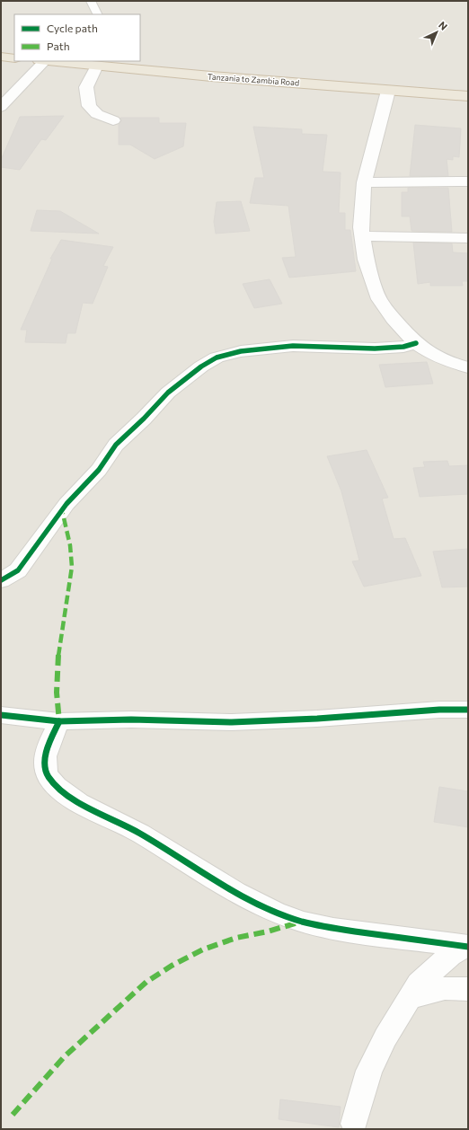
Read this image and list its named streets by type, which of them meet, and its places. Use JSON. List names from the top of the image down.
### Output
{
  "streets": {
    "highway": ["Tanzania to Zambia Road"]
  },
  "legend": ["Cycle path", "Path"],
  "north": "top right"
}
